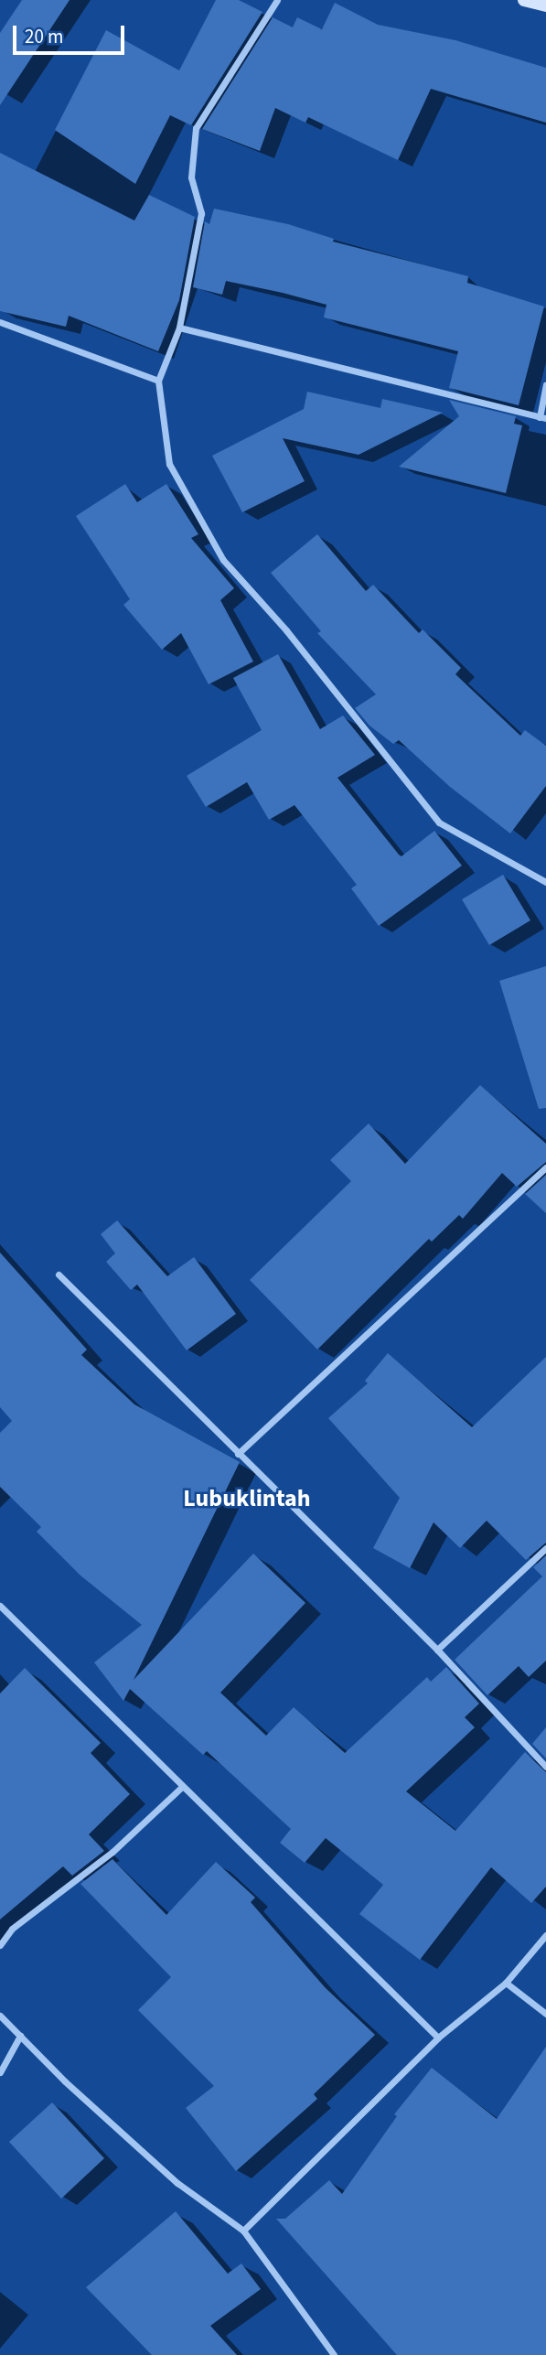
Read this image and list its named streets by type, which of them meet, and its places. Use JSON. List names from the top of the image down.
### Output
{
  "districts": ["Lubuklintah"],
  "scale_bar": "20 m"
}
